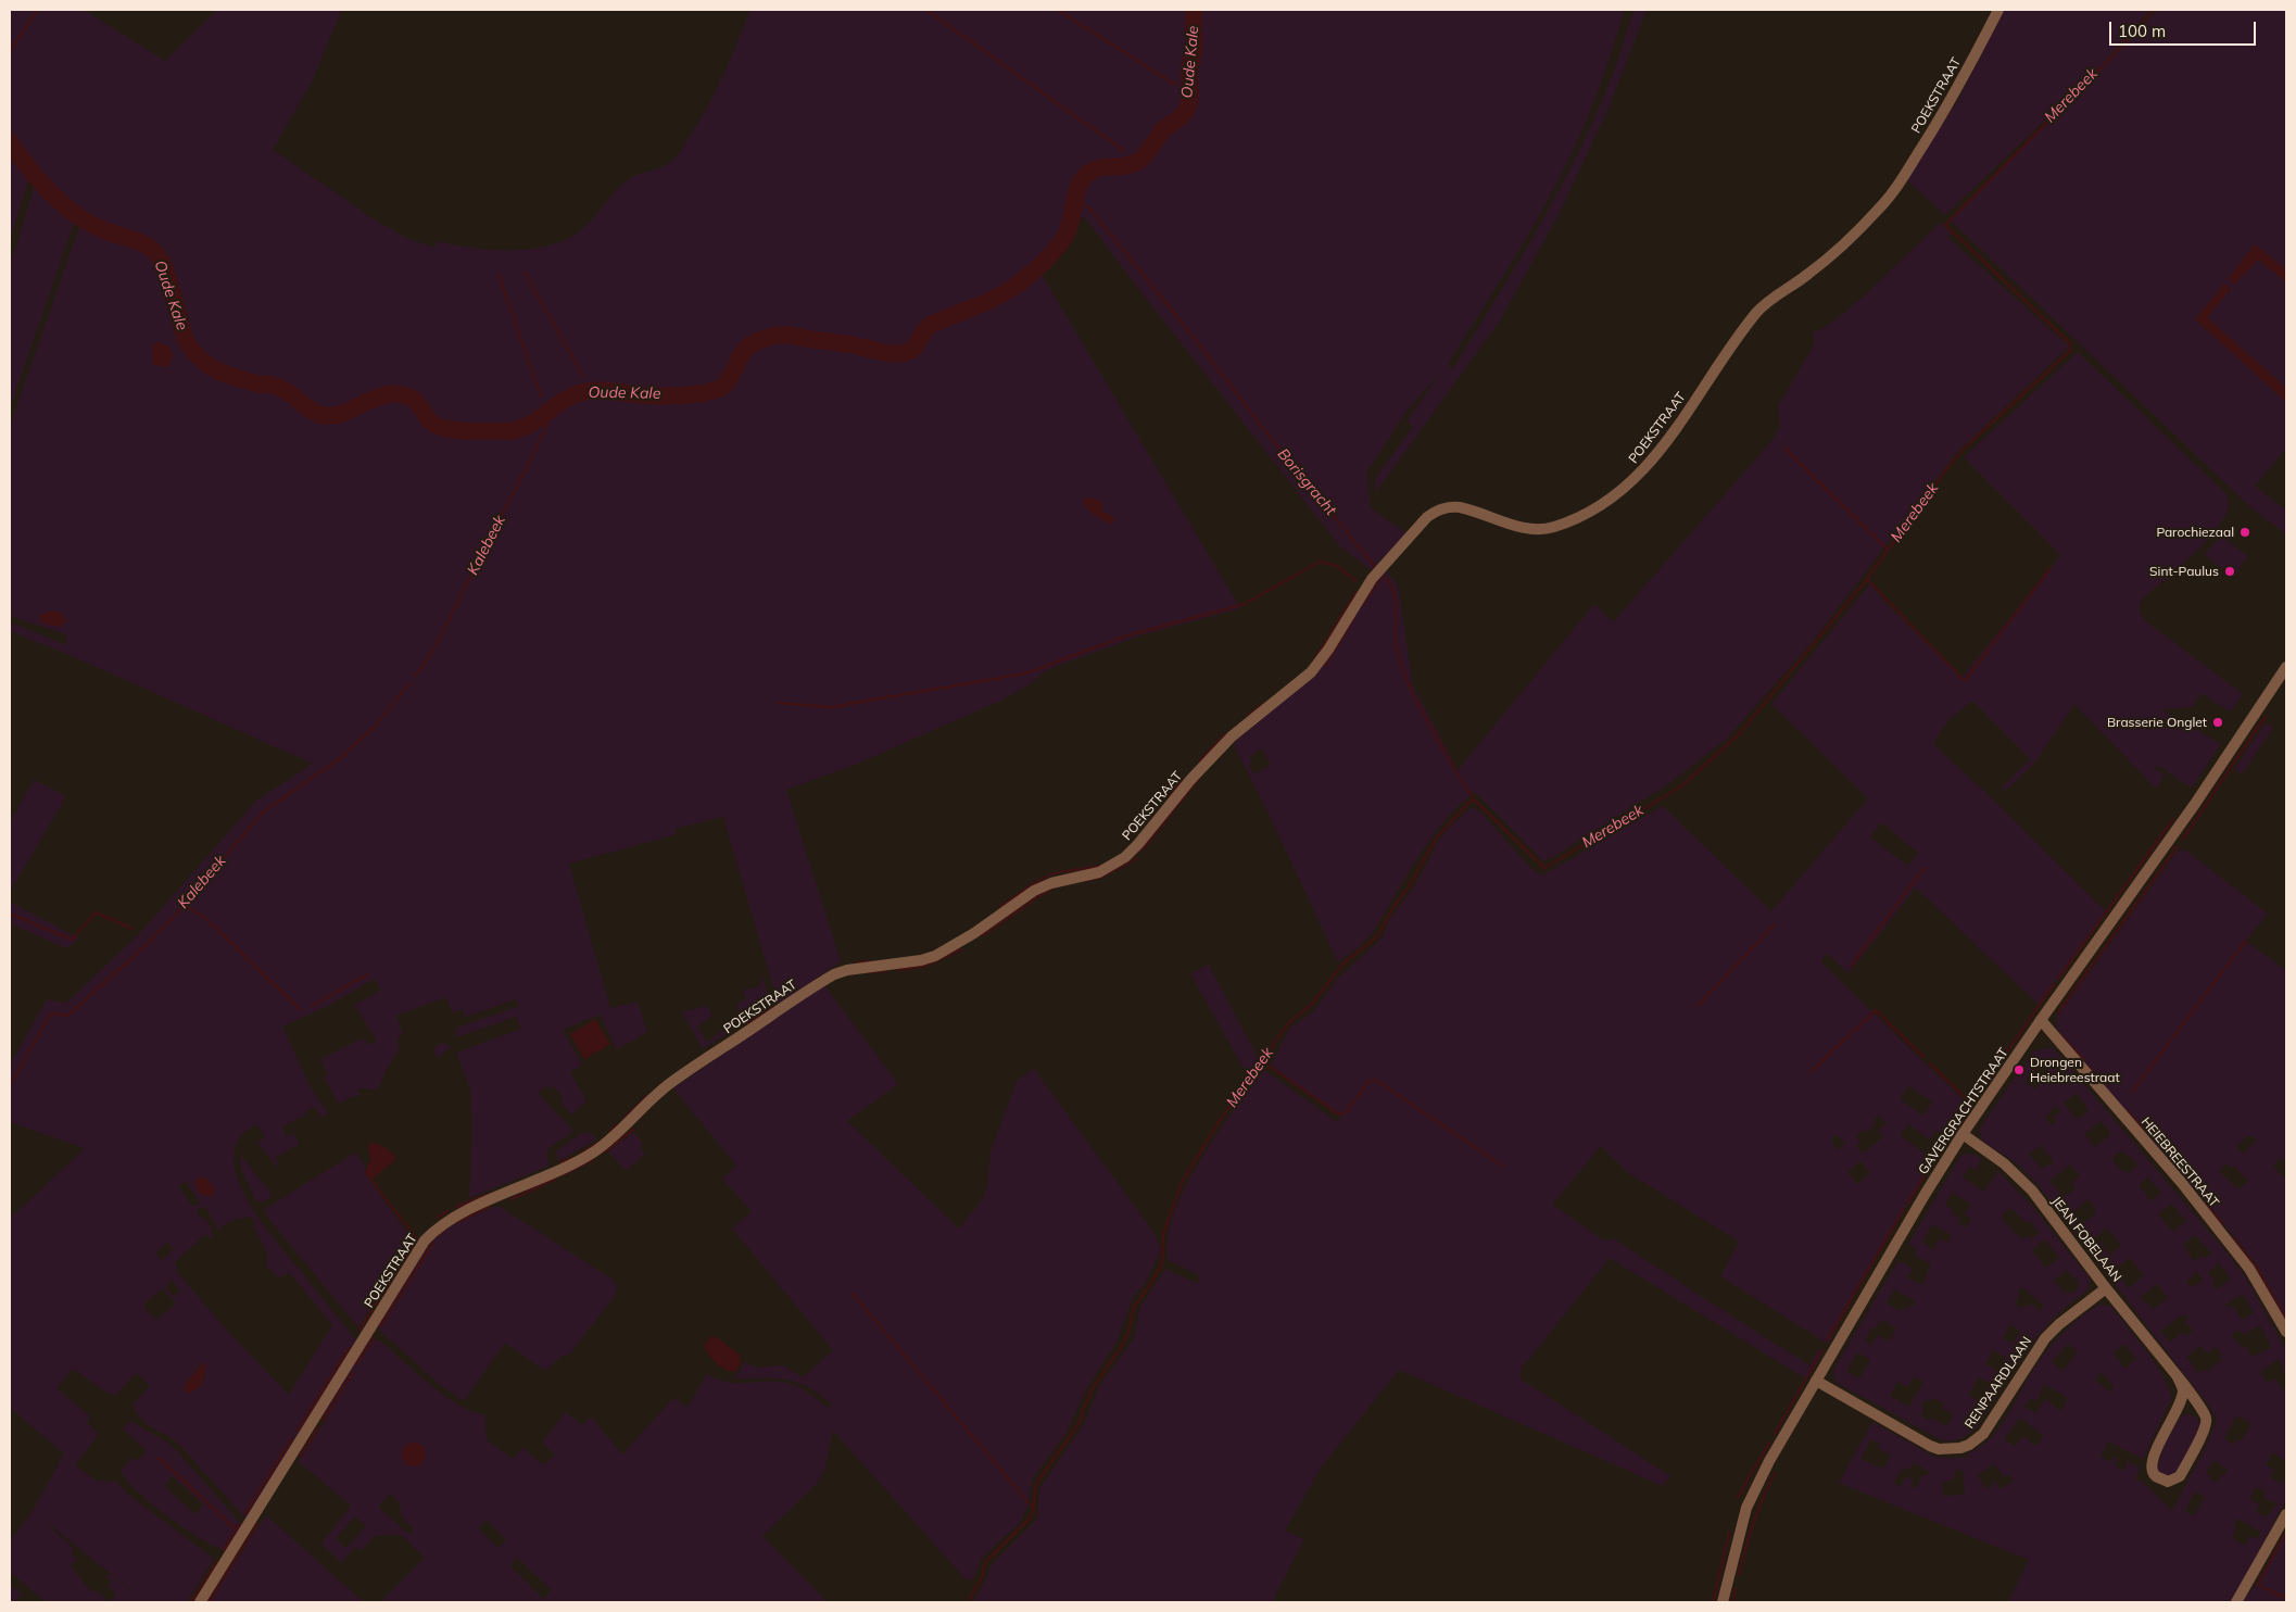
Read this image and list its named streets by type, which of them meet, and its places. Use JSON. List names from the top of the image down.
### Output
{
  "streets": {
    "street": [
      "POEKSTRAAT",
      "GAVERGRACHTSTRAAT",
      "HEIEBREESTRAAT",
      "JEAN FOBELAAN",
      "RENPAARDLAAN"
    ]
  },
  "crossings": [
    ["GAVERGRACHTSTRAAT", "HEIEBREESTRAAT"],
    ["GAVERGRACHTSTRAAT", "JEAN FOBELAAN"],
    ["GAVERGRACHTSTRAAT", "RENPAARDLAAN"],
    ["JEAN FOBELAAN", "RENPAARDLAAN"]
  ],
  "water": [
    "Oude Kale",
    "Merebeek",
    "Borisgracht",
    "Kalebeek"
  ],
  "places": [
    "Parochiezaal",
    "Sint-Paulus",
    "Brasserie Onglet",
    "Drongen Heiebreestraat"
  ],
  "scale_bar": "100 m"
}
